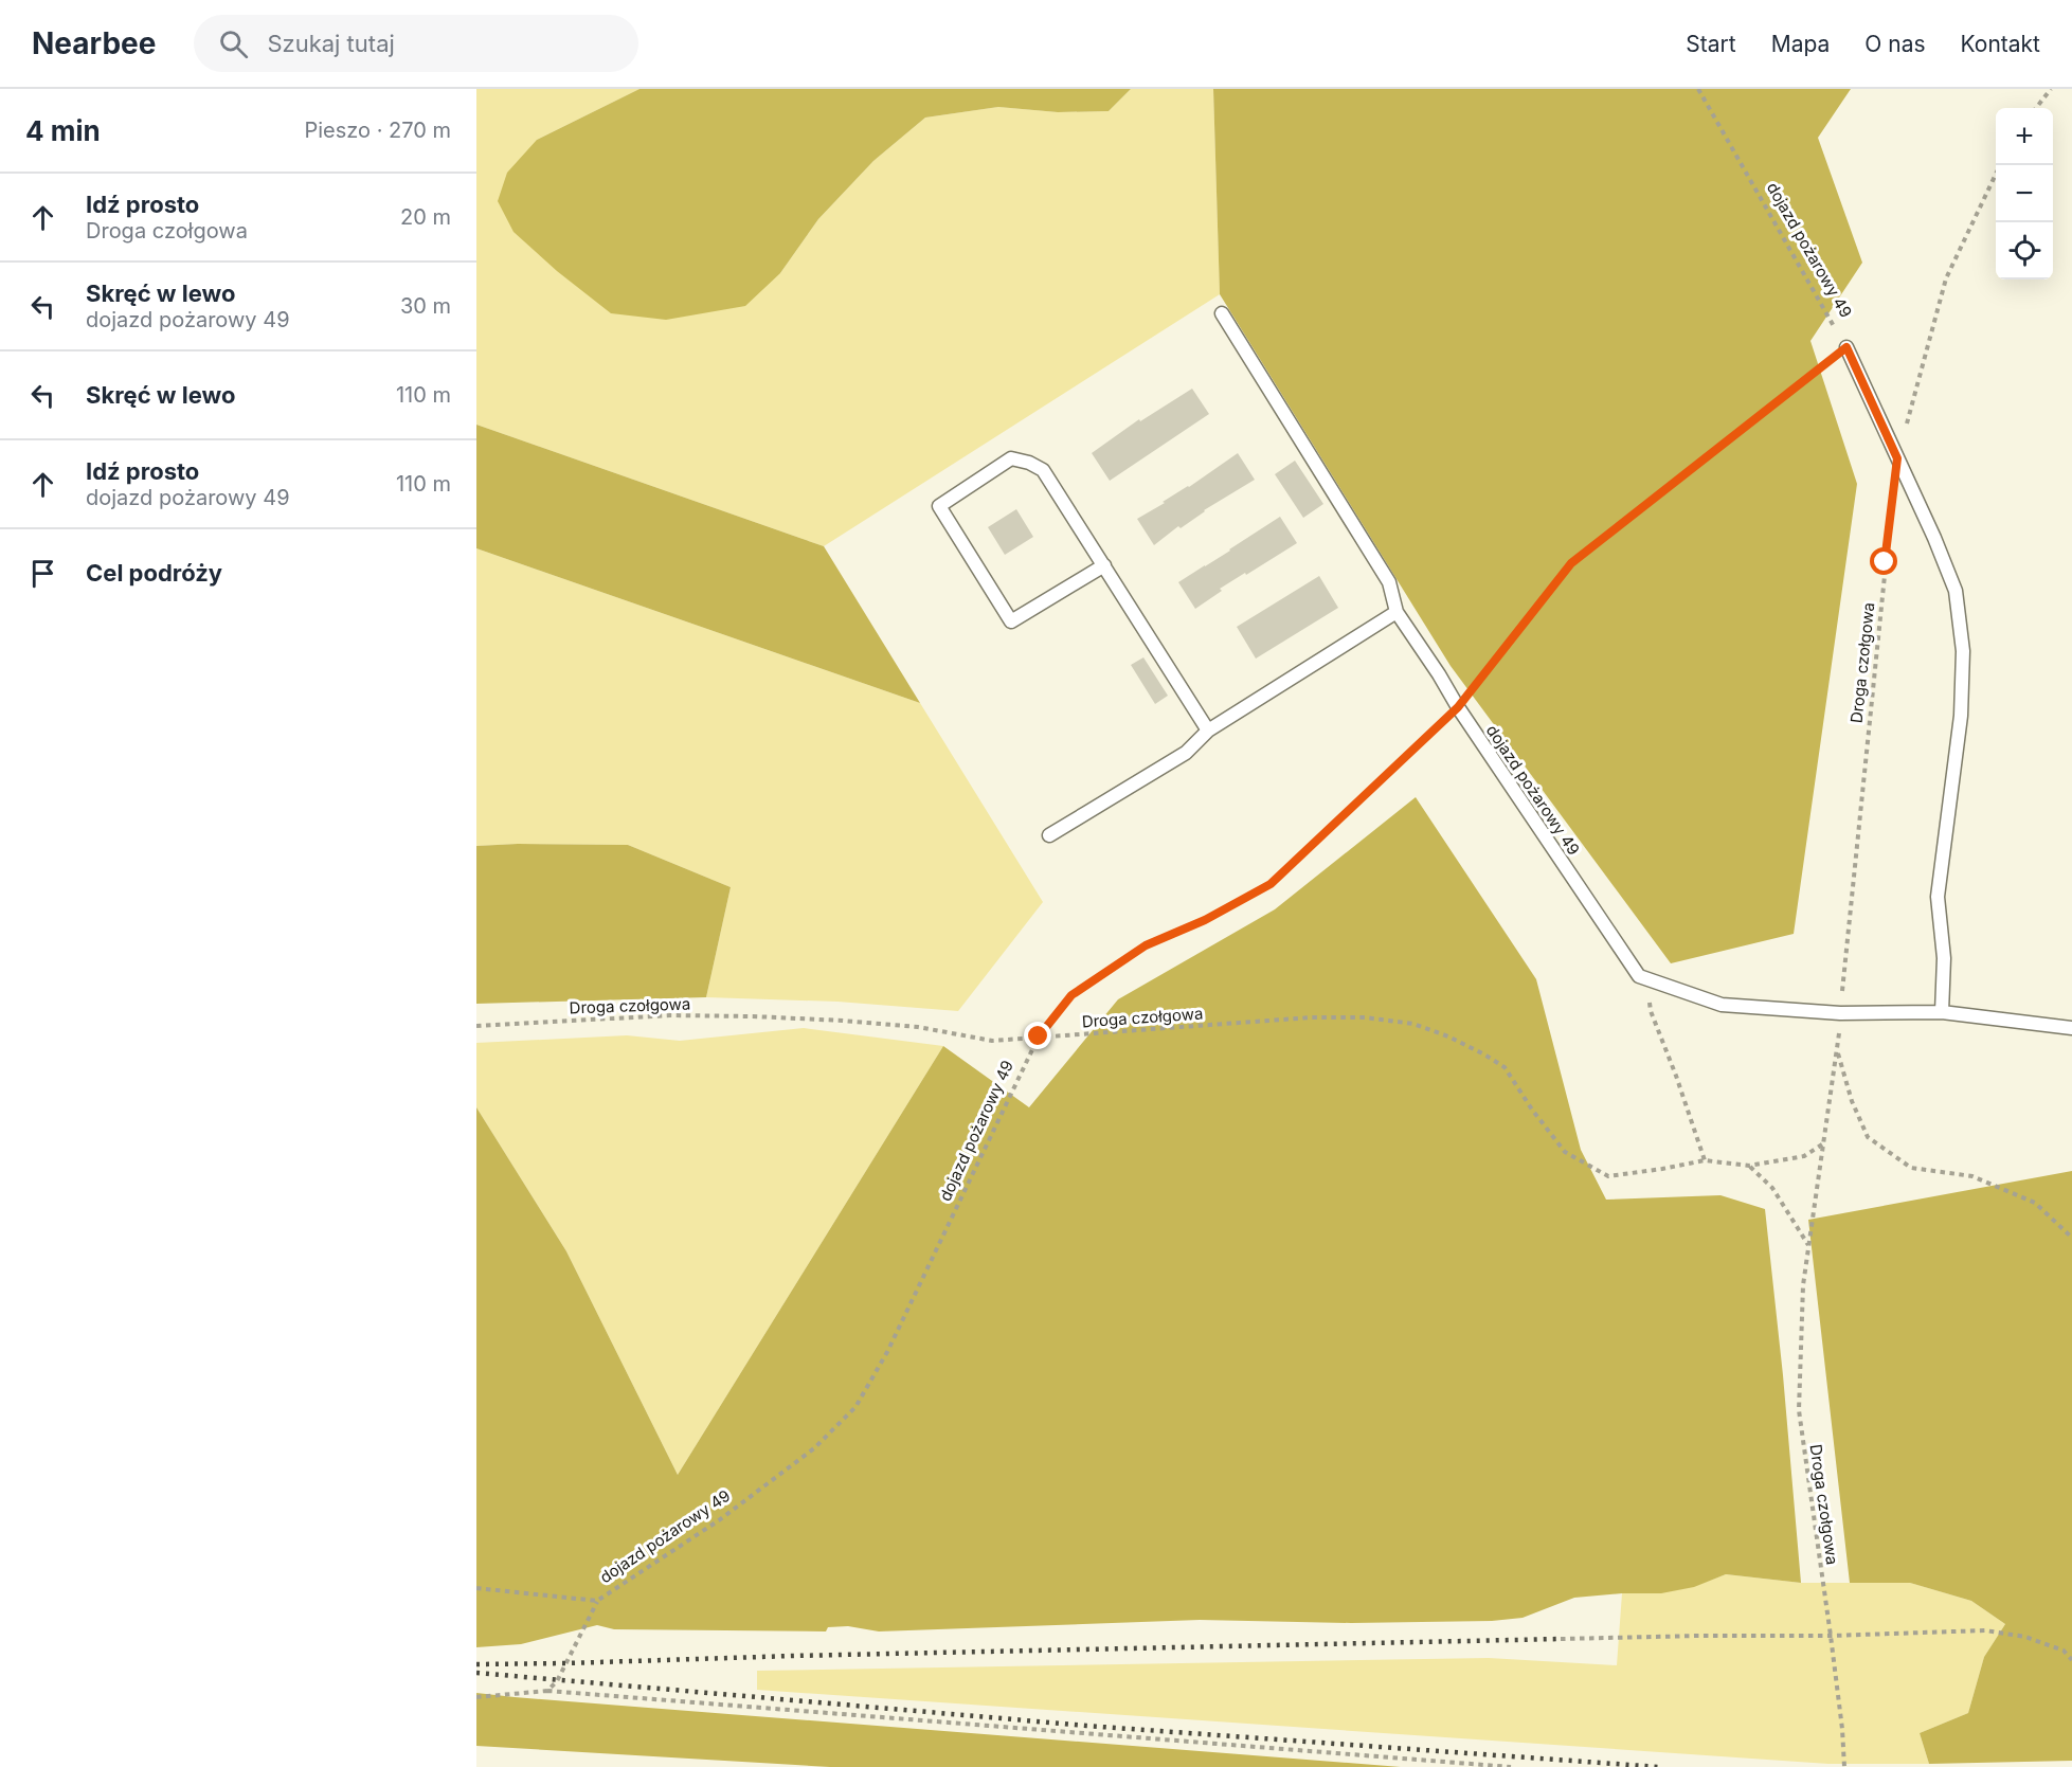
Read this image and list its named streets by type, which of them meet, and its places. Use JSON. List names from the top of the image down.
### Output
{
  "streets": {
    "lane": ["dojazd pożarowy 49"],
    "path": ["Droga czołgowa"]
  },
  "crossings": [
    ["dojazd pożarowy 49", "Droga czołgowa"]
  ],
  "page": {
    "header": "Nearbee",
    "search": "Szukaj tutaj",
    "nav": [
      "Start",
      "Mapa",
      "O nas",
      "Kontakt"
    ],
    "heading": ["4 min", "Pieszo · 270 m"],
    "map_buttons": ["+", "−"],
    "list": [
      ["Idź prosto", "Droga czołgowa", "20 m"],
      ["Skręć w lewo", "dojazd pożarowy 49", "30 m"],
      ["Skręć w lewo", "110 m"],
      ["Idź prosto", "dojazd pożarowy 49", "110 m"],
      "Cel podróży"
    ]
  }
}
